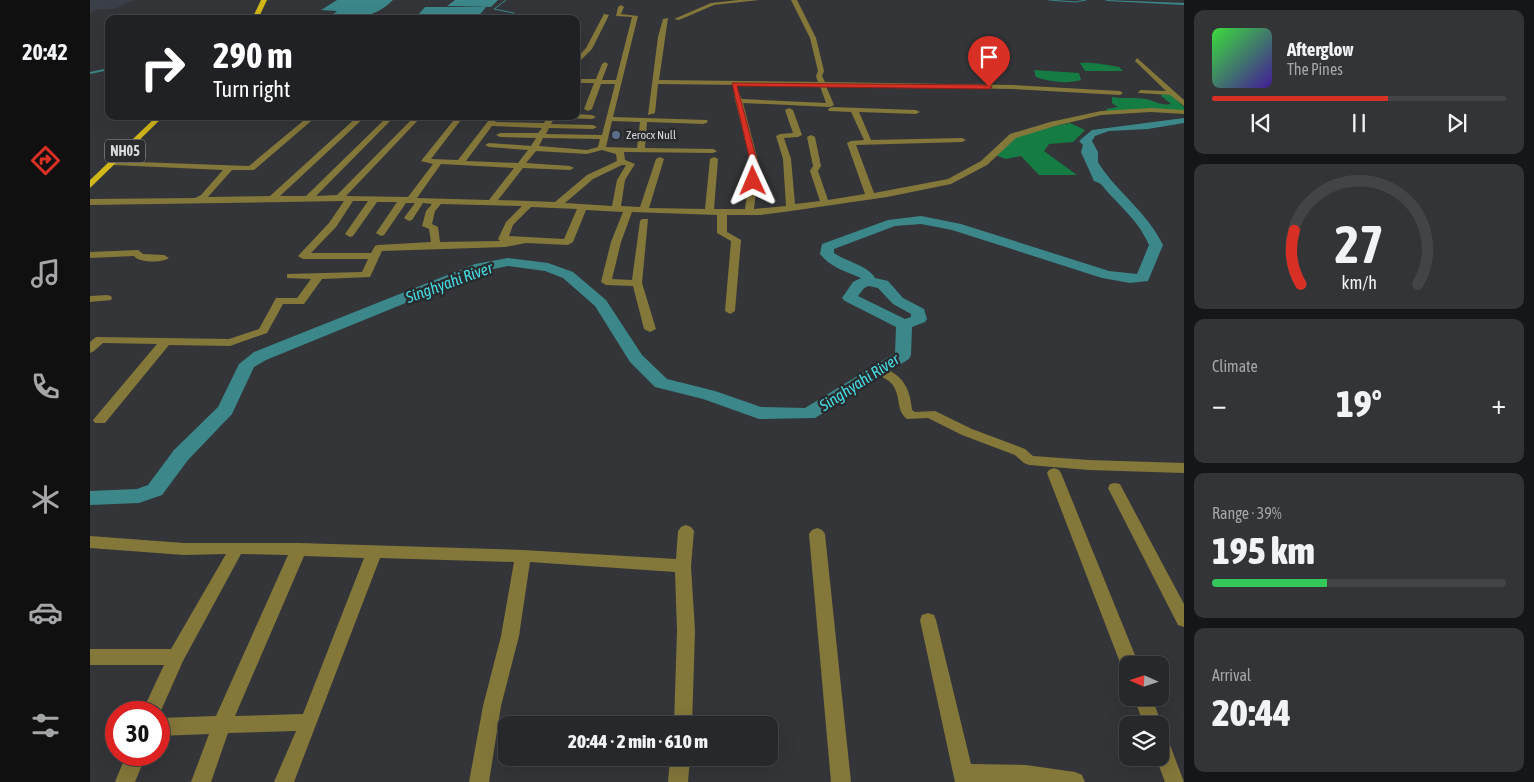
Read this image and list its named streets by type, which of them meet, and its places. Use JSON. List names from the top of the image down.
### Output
{
  "streets": {
    "main road": ["NH05"]
  },
  "water": ["Singhyahi River"],
  "places": ["Zerocx Null"],
  "north": "left",
  "page": {
    "tabs": "20:42",
    "turn": ["290 m", "Turn right"],
    "song": ["Afterglow", "The Pines"],
    "tile": [
      "Climate",
      ["Range · 39%", "195 km"],
      ["Arrival", "20:44"]
    ],
    "heat": ["−", "19°", "+"],
    "limit": "30",
    "trip": "20:44 · 2 min · 610 m",
    "gauge": ["27", "km/h"]
  }
}
